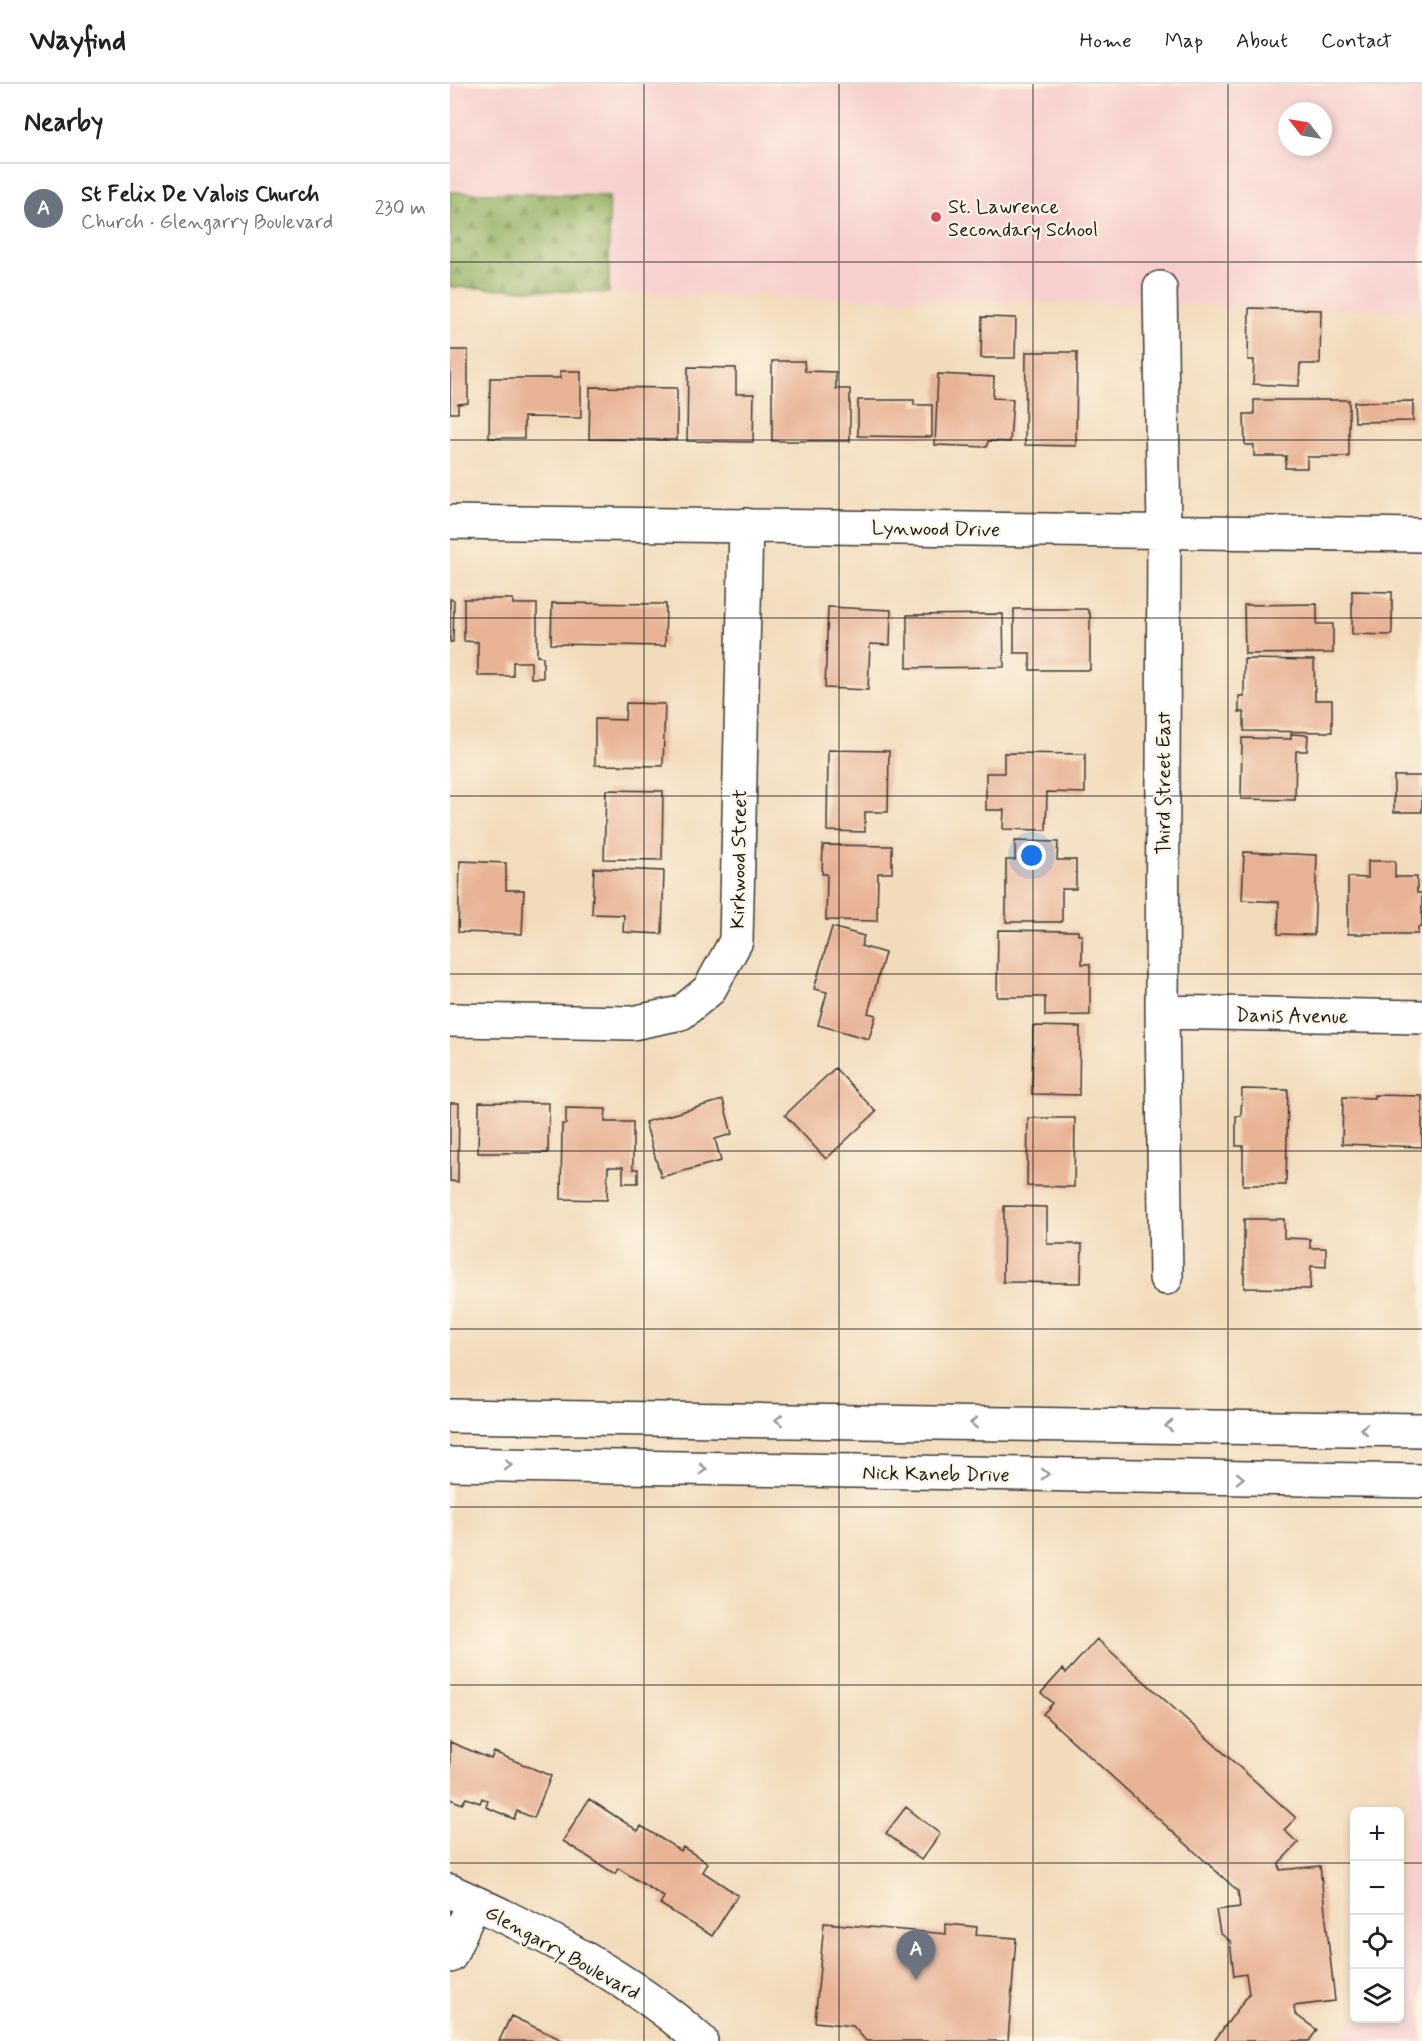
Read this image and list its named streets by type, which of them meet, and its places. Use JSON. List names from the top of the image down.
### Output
{
  "streets": {
    "street": [
      "Lynwood Drive",
      "Third Street East",
      "Kirkwood Street",
      "Danis Avenue",
      "Nick Kaneb Drive",
      "Glengarry Boulevard"
    ]
  },
  "crossings": [
    ["Lynwood Drive", "Third Street East"],
    ["Lynwood Drive", "Kirkwood Street"],
    ["Third Street East", "Danis Avenue"]
  ],
  "places": ["St. Lawrence Secondary School"],
  "north": "top left",
  "page": {
    "header": "Wayfind",
    "nav": [
      "Home",
      "Map",
      "About",
      "Contact"
    ],
    "heading": "Nearby",
    "list": [
      {
        "mark": "A",
        "name": "St Felix De Valois Church",
        "note": "Church · Glengarry Boulevard",
        "value": "230 m"
      }
    ],
    "map_buttons": ["+", "−"],
    "pins": "A"
  }
}
